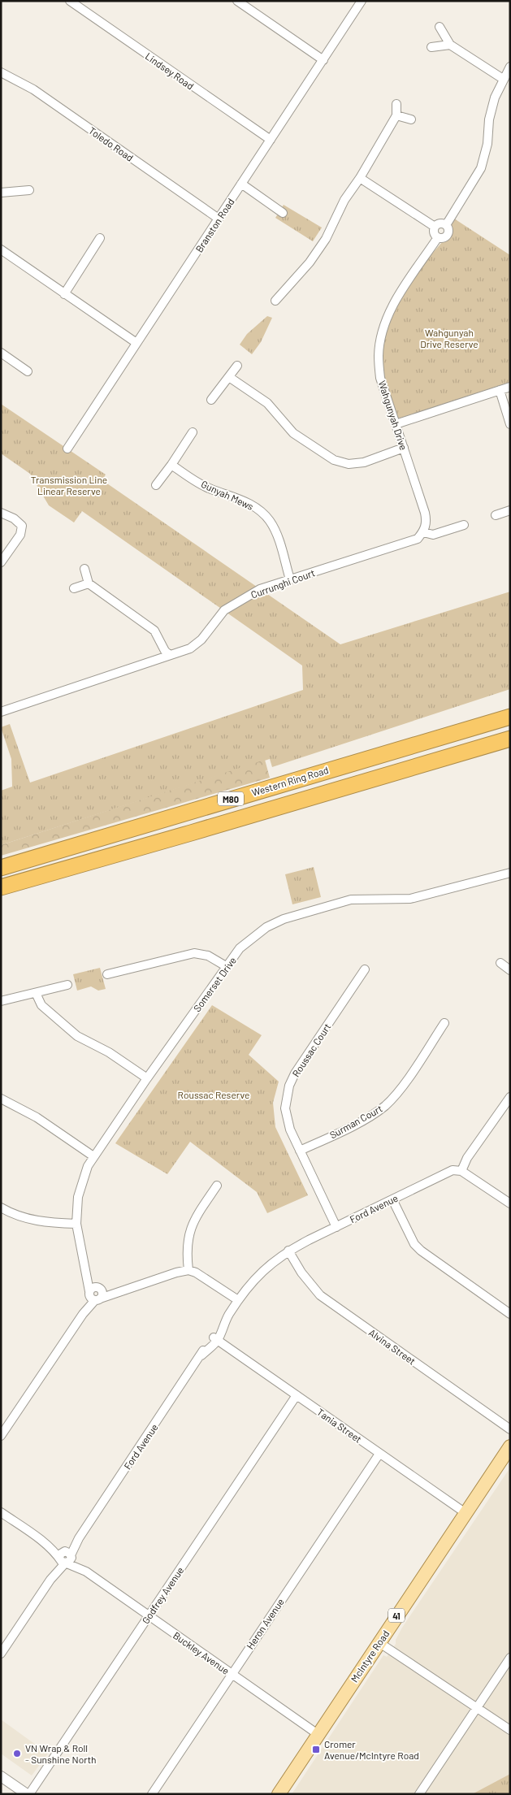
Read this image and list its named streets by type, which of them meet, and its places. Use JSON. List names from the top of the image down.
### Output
{
  "streets": {
    "highway": ["Western Ring Road", "M80"],
    "main road": ["41", "McIntyre Road"],
    "street": [
      "Lindsey Road",
      "Toledo Road",
      "Branston Road",
      "Wahgunyah Drive",
      "Gunyah Mews",
      "Currunghi Court",
      "Somerset Drive",
      "Roussac Court",
      "Surman Court",
      "Ford Avenue",
      "Alvina Street",
      "Tania Street",
      "Godfrey Avenue",
      "Heron Avenue",
      "Buckley Avenue"
    ]
  },
  "crossings": [
    ["Lindsey Road", "Branston Road"],
    ["Toledo Road", "Branston Road"],
    ["Wahgunyah Drive", "Currunghi Court"],
    ["Gunyah Mews", "Currunghi Court"],
    ["Roussac Court", "Surman Court"],
    ["Roussac Court", "Ford Avenue"],
    ["Ford Avenue", "Alvina Street"],
    ["Ford Avenue", "Tania Street"],
    ["Ford Avenue", "Buckley Avenue"],
    ["Tania Street", "Godfrey Avenue"],
    ["Tania Street", "Heron Avenue"],
    ["Tania Street", "McIntyre Road"],
    ["Godfrey Avenue", "Buckley Avenue"],
    ["Heron Avenue", "Buckley Avenue"],
    ["Buckley Avenue", "McIntyre Road"]
  ],
  "parks": ["Wahgunyah Drive Reserve", "Transmission Line Linear Reserve", "Roussac Reserve"],
  "places": {
    "transit": ["Cromer Avenue/McIntyre Road"],
    "other": ["VN Wrap & Roll - Sunshine North"]
  }
}
